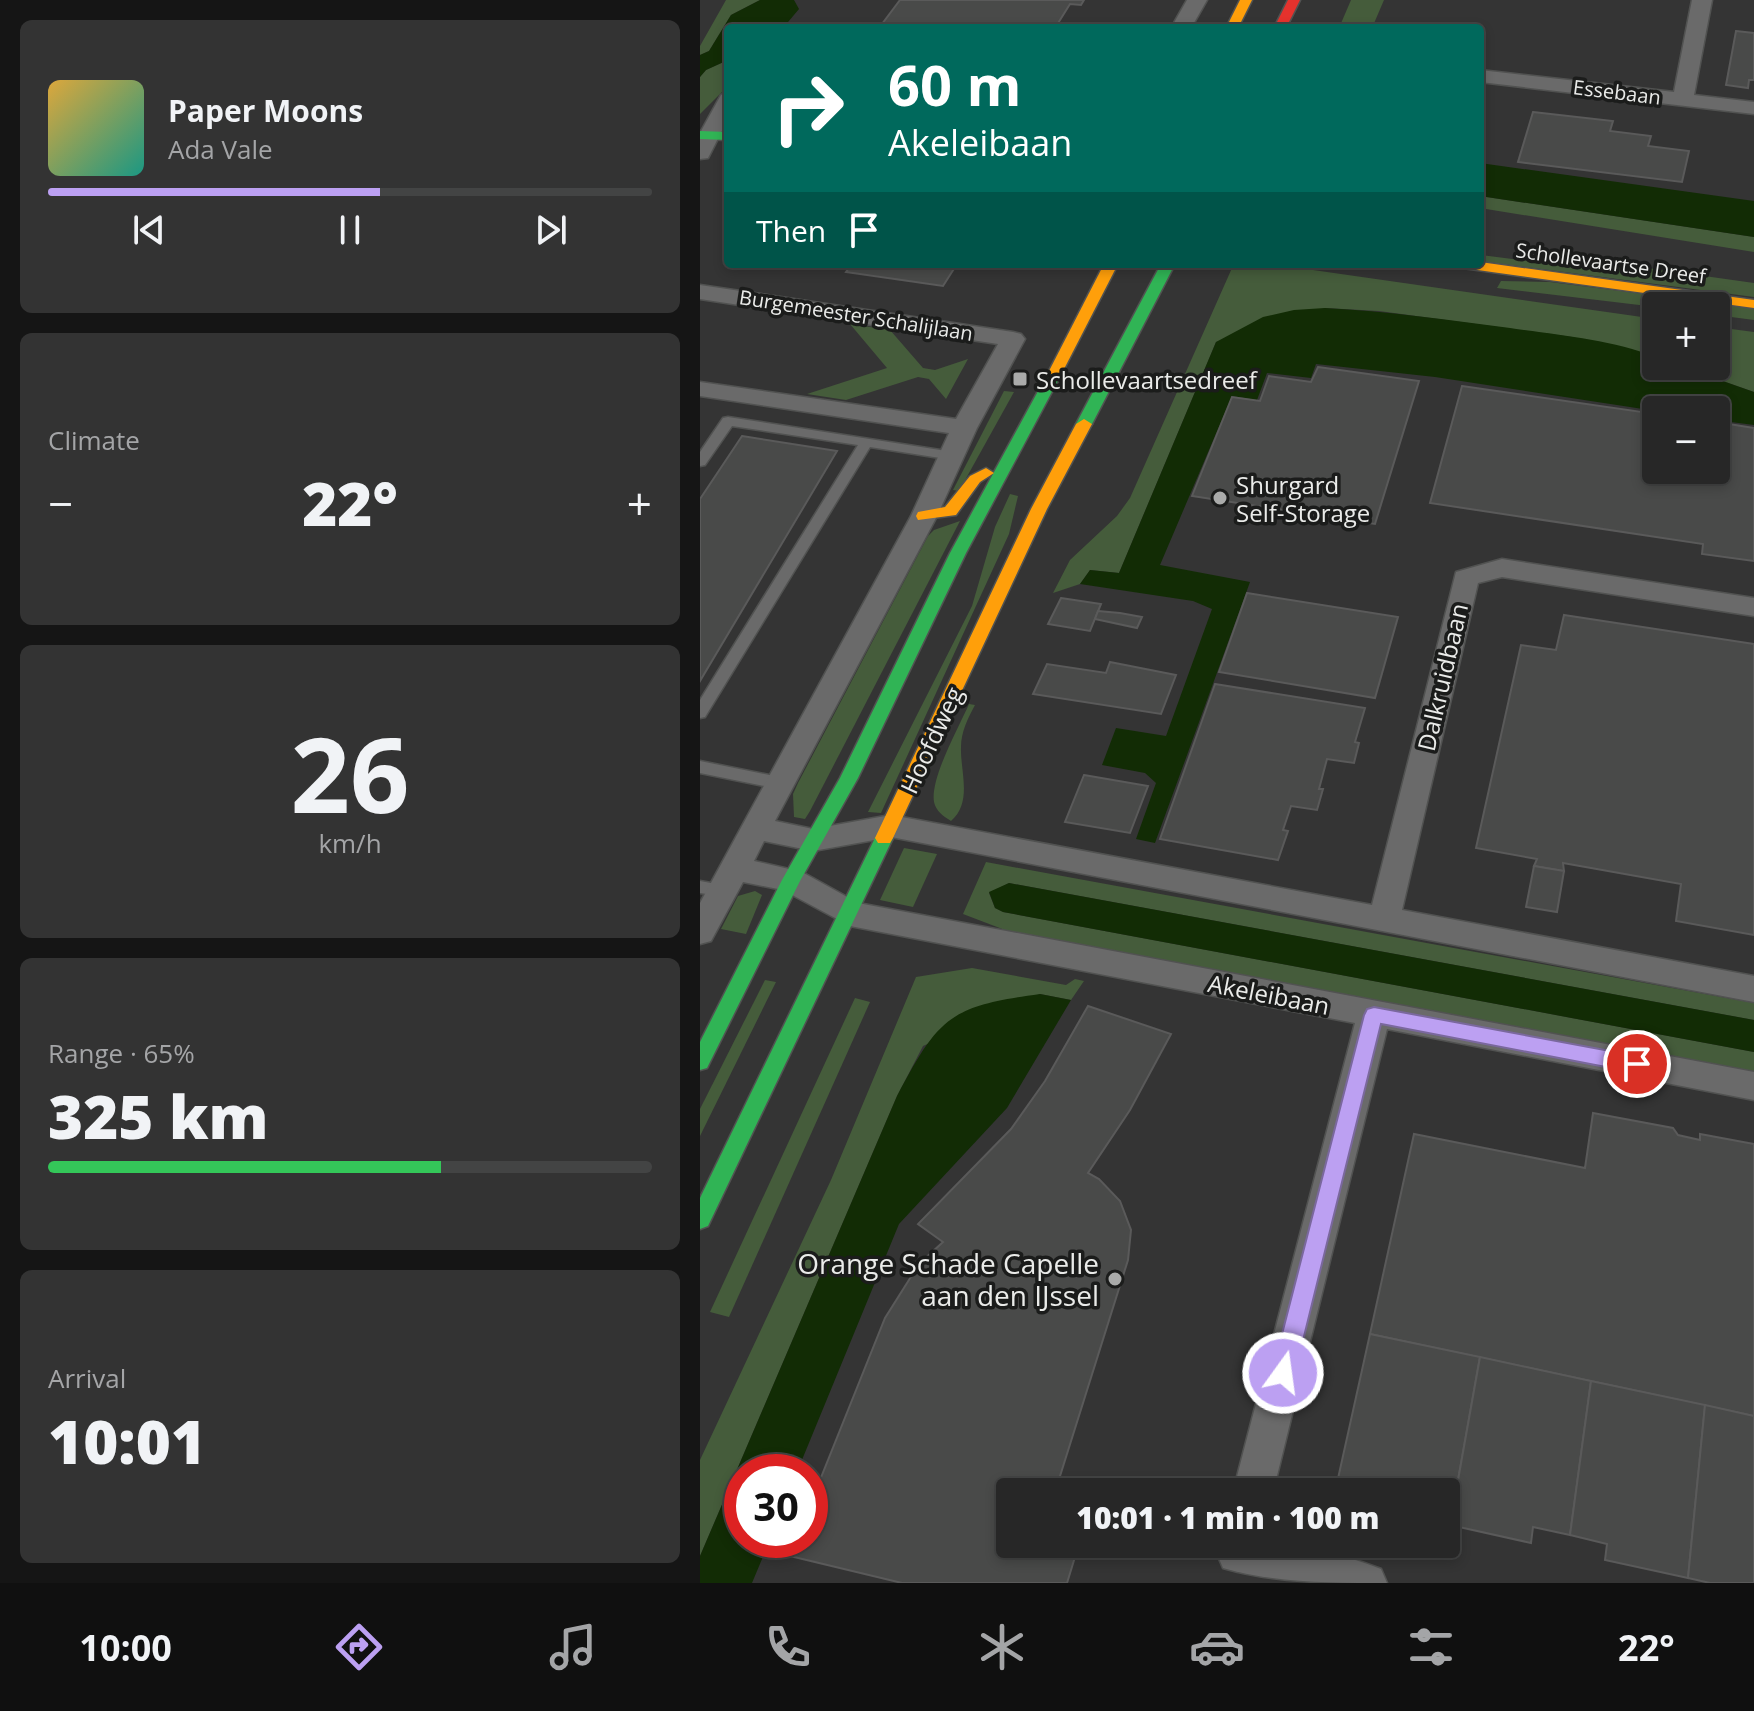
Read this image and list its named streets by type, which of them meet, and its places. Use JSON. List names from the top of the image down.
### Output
{
  "streets": {
    "main road": ["Schollevaartse Dreef", "Hoofdweg"],
    "street": [
      "Essebaan",
      "Burgemeester Schalijlaan",
      "Dalkruidbaan",
      "Akeleibaan"
    ]
  },
  "crossings": [
    ["Hoofdweg", "Akeleibaan"]
  ],
  "places": {
    "transit": ["Schollevaartsedreef"],
    "other": ["Shurgard Self-Storage", "Orange Schade Capelle aan den IJssel"]
  },
  "page": {
    "turn": ["60 m", "Akeleibaan"],
    "song": ["Paper Moons", "Ada Vale"],
    "then": "Then",
    "map_buttons": ["+", "−"],
    "tile": [
      "Climate",
      ["26", "km/h"],
      ["Range · 65%", "325 km"],
      ["Arrival", "10:01"]
    ],
    "heat": ["−", "22°", "+"],
    "limit": "30",
    "trip": "10:01 · 1 min · 100 m",
    "tabs": ["10:00", "22°"]
  }
}
